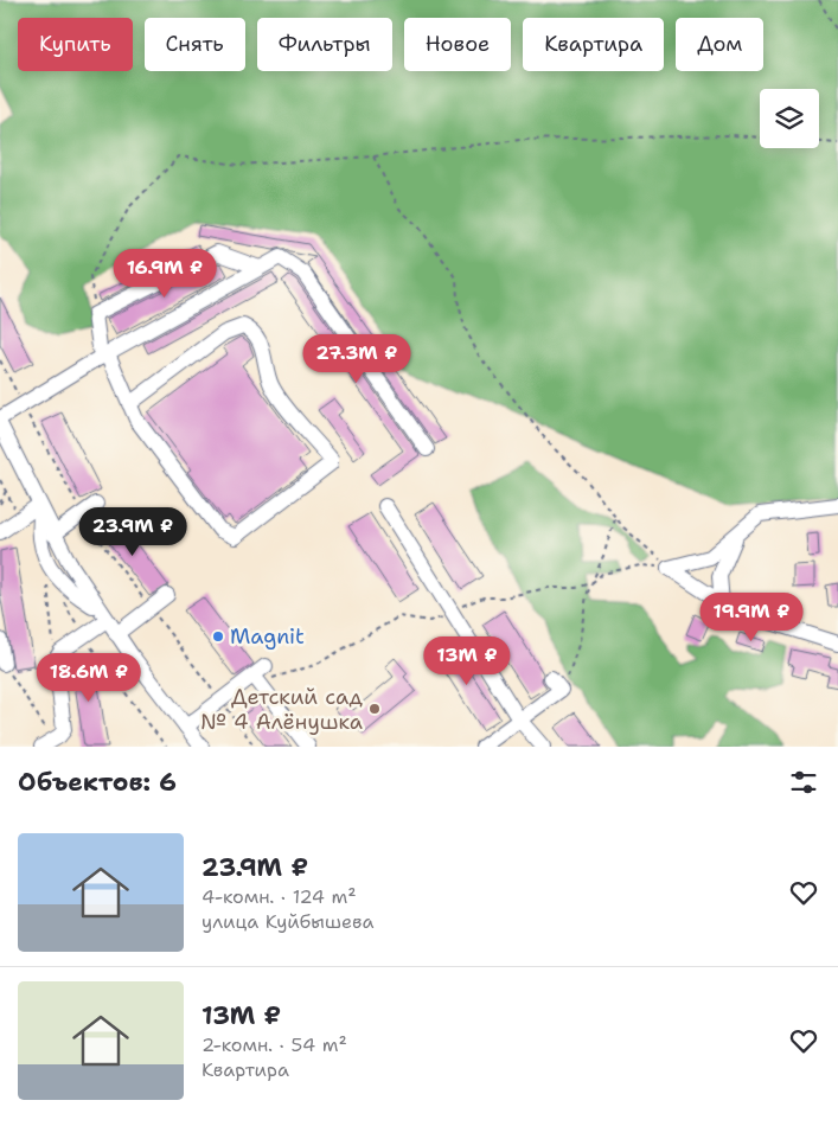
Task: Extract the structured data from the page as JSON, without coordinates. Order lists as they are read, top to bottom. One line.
{"places":["Magnit","Детский сад № 4 Алёнушка"],"page":{"chip":["Купить","Снять","Фильтры","Новое","Квартира","Дом"],"price":["16.9M ₽","27.3M ₽","23.9M ₽","19.9M ₽","13M ₽","18.6M ₽"],"heading":"Объектов: 6","list":[{"name":"23.9M ₽","note":"4-комн. · 124 m² · улица Куйбышева"},{"name":"13M ₽","note":"2-комн. · 54 m² · Квартира"}]}}
